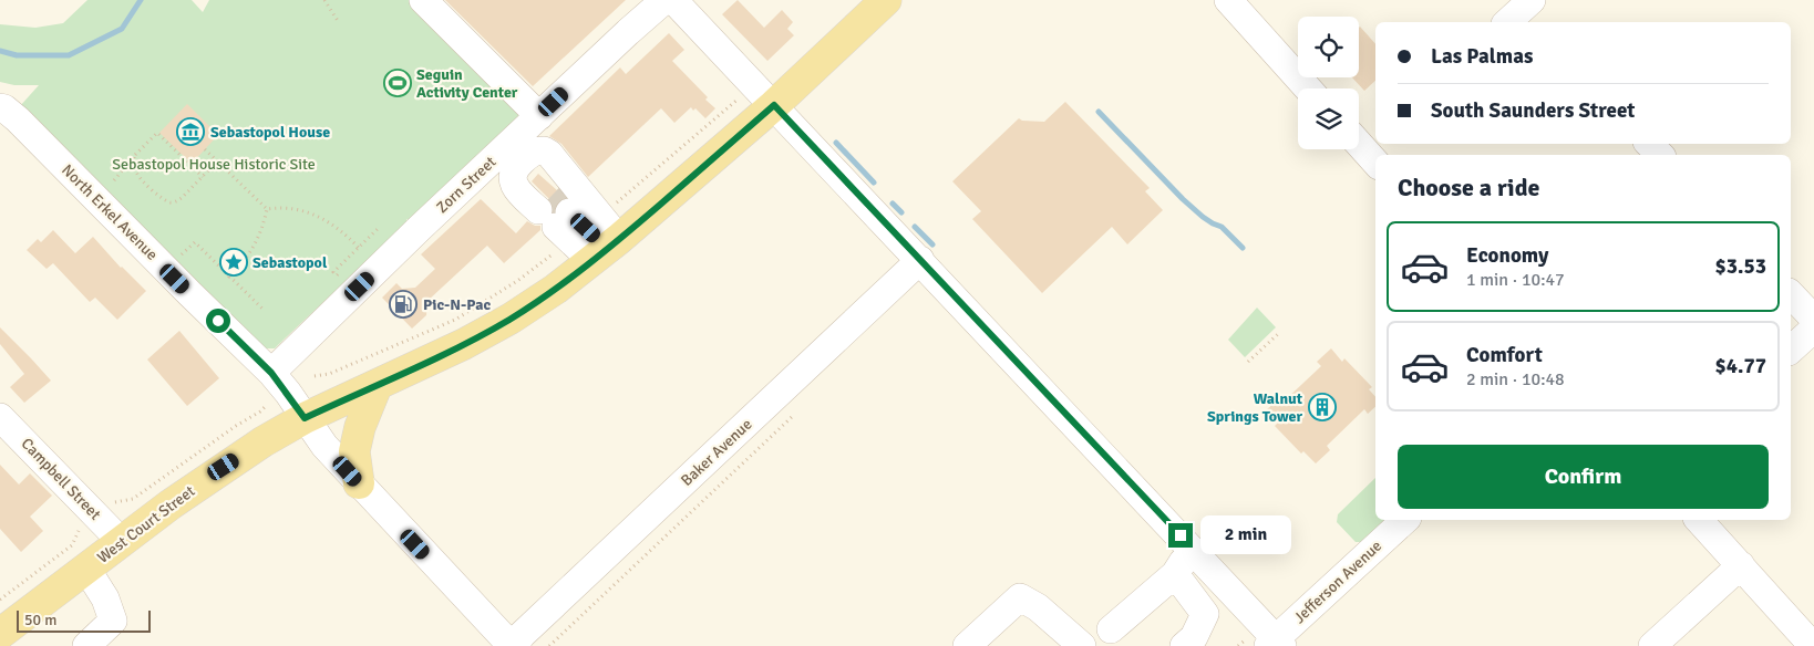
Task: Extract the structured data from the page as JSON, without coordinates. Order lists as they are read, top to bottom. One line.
{"streets":{"main road":["West Court Street"],"street":["Zorn Street","North Erkel Avenue","Baker Avenue","Campbell Street","Jefferson Avenue"]},"crossings":[["Zorn Street","North Erkel Avenue"],["North Erkel Avenue","Baker Avenue"],["North Erkel Avenue","West Court Street"],["Campbell Street","West Court Street"]],"parks":["Sebastopol House Historic Site"],"places":{"sports":["Seguin Activity Center"],"museum":["Sebastopol House"],"place":["Sebastopol"],"fuel station":["Pic-N-Pac"],"building":["Walnut Springs Tower"]},"scale_bar":"50 m","page":{"banner":["Las Palmas","South Saunders Street"],"heading":"Choose a ride","list":[{"name":"Economy","note":"1 min · 10:47","value":"$3.53"},{"name":"Comfort","note":"2 min · 10:48","value":"$4.77"}],"buttons":"Confirm","bubble":"2 min","scale":"50 m"}}
